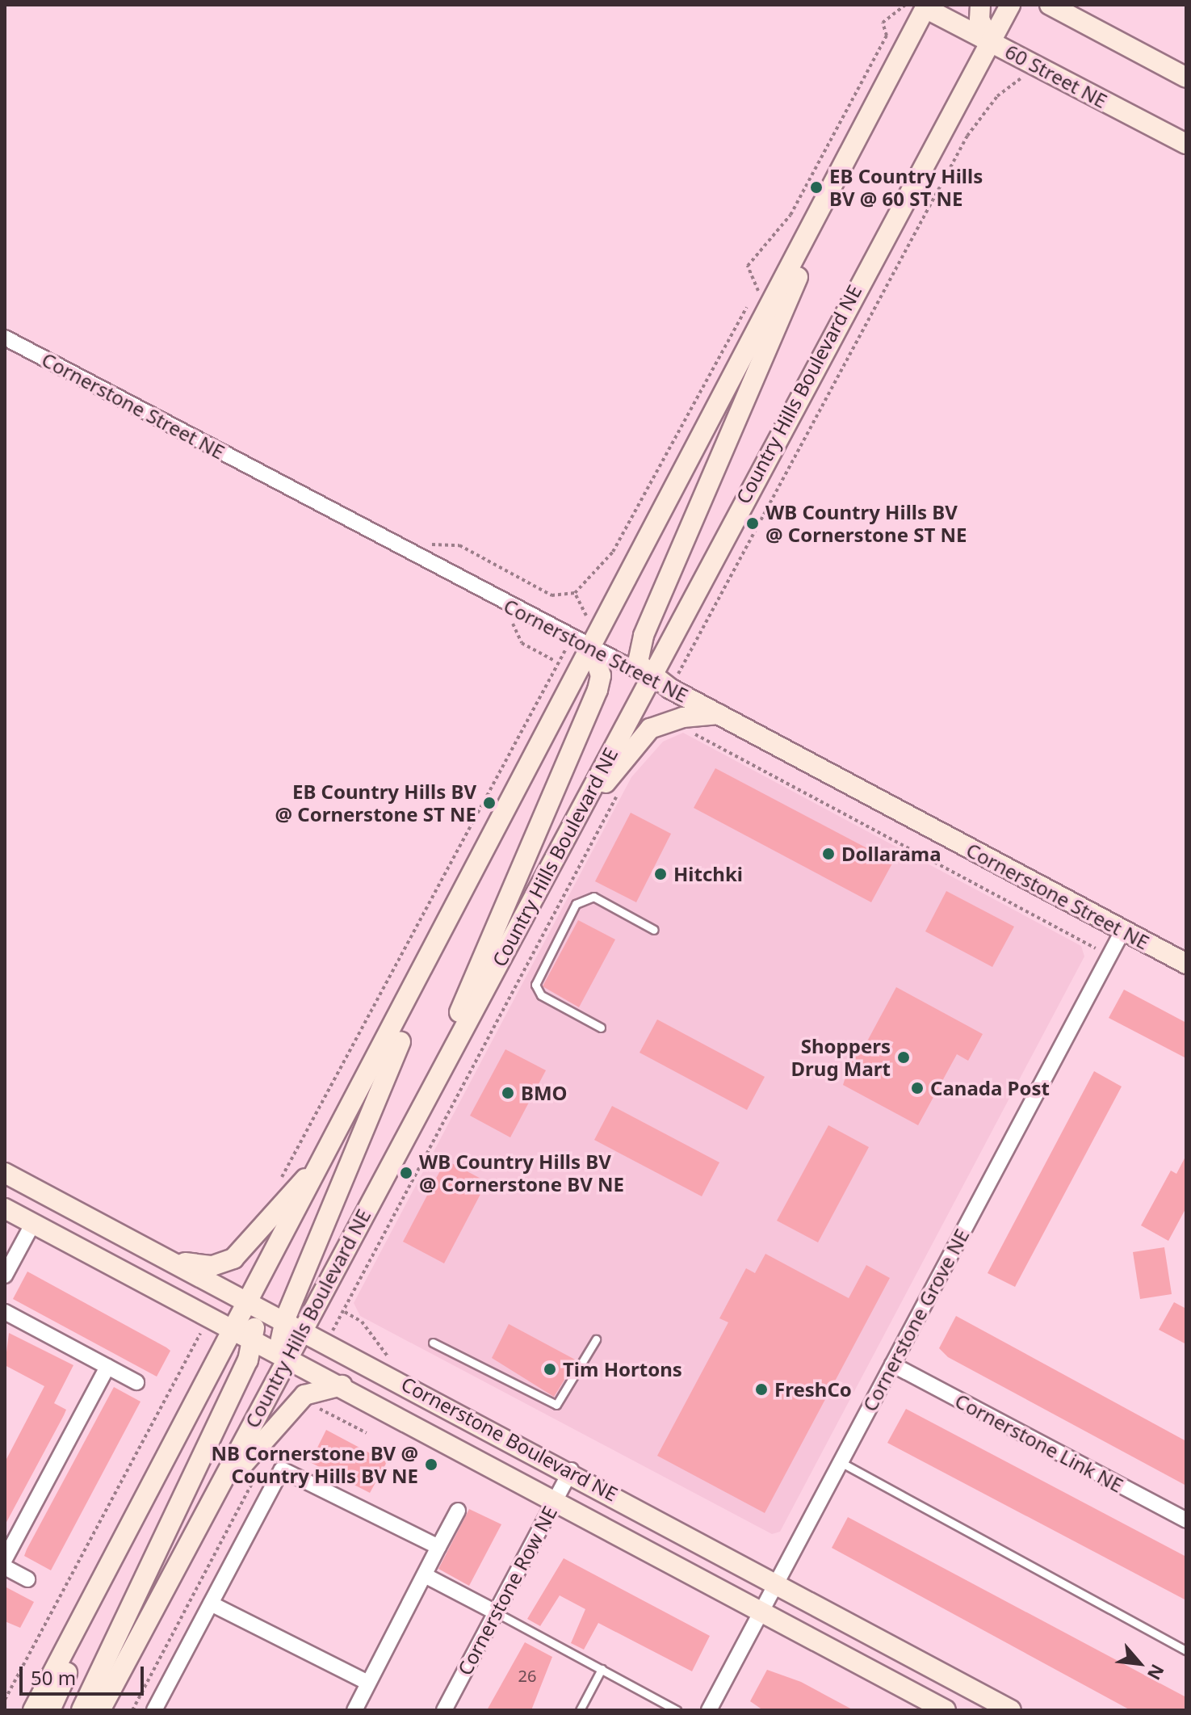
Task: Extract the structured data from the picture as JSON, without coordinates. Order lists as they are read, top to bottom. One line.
{"streets":{"main road":["60 Street NE","Country Hills Boulevard NE","Cornerstone Street NE","Cornerstone Boulevard NE"],"street":["Cornerstone Grove NE","Cornerstone Link NE","Cornerstone Row NE"]},"crossings":[["60 Street NE","Country Hills Boulevard NE"],["Country Hills Boulevard NE","Cornerstone Street NE"],["Country Hills Boulevard NE","Cornerstone Boulevard NE"],["Cornerstone Street NE","Cornerstone Grove NE"],["Cornerstone Grove NE","Cornerstone Boulevard NE"],["Cornerstone Grove NE","Cornerstone Link NE"],["Cornerstone Boulevard NE","Cornerstone Row NE"]],"places":["EB Country Hills BV @ 60 ST NE","WB Country Hills BV @ Cornerstone ST NE","EB Country Hills BV @ Cornerstone ST NE","Dollarama","Hitchki","Shoppers Drug Mart","Canada Post","BMO","WB Country Hills BV @ Cornerstone BV NE","Tim Hortons","FreshCo","NB Cornerstone BV @ Country Hills BV NE"],"house_numbers":["26"],"scale_bar":"50 m","north":"bottom right"}
